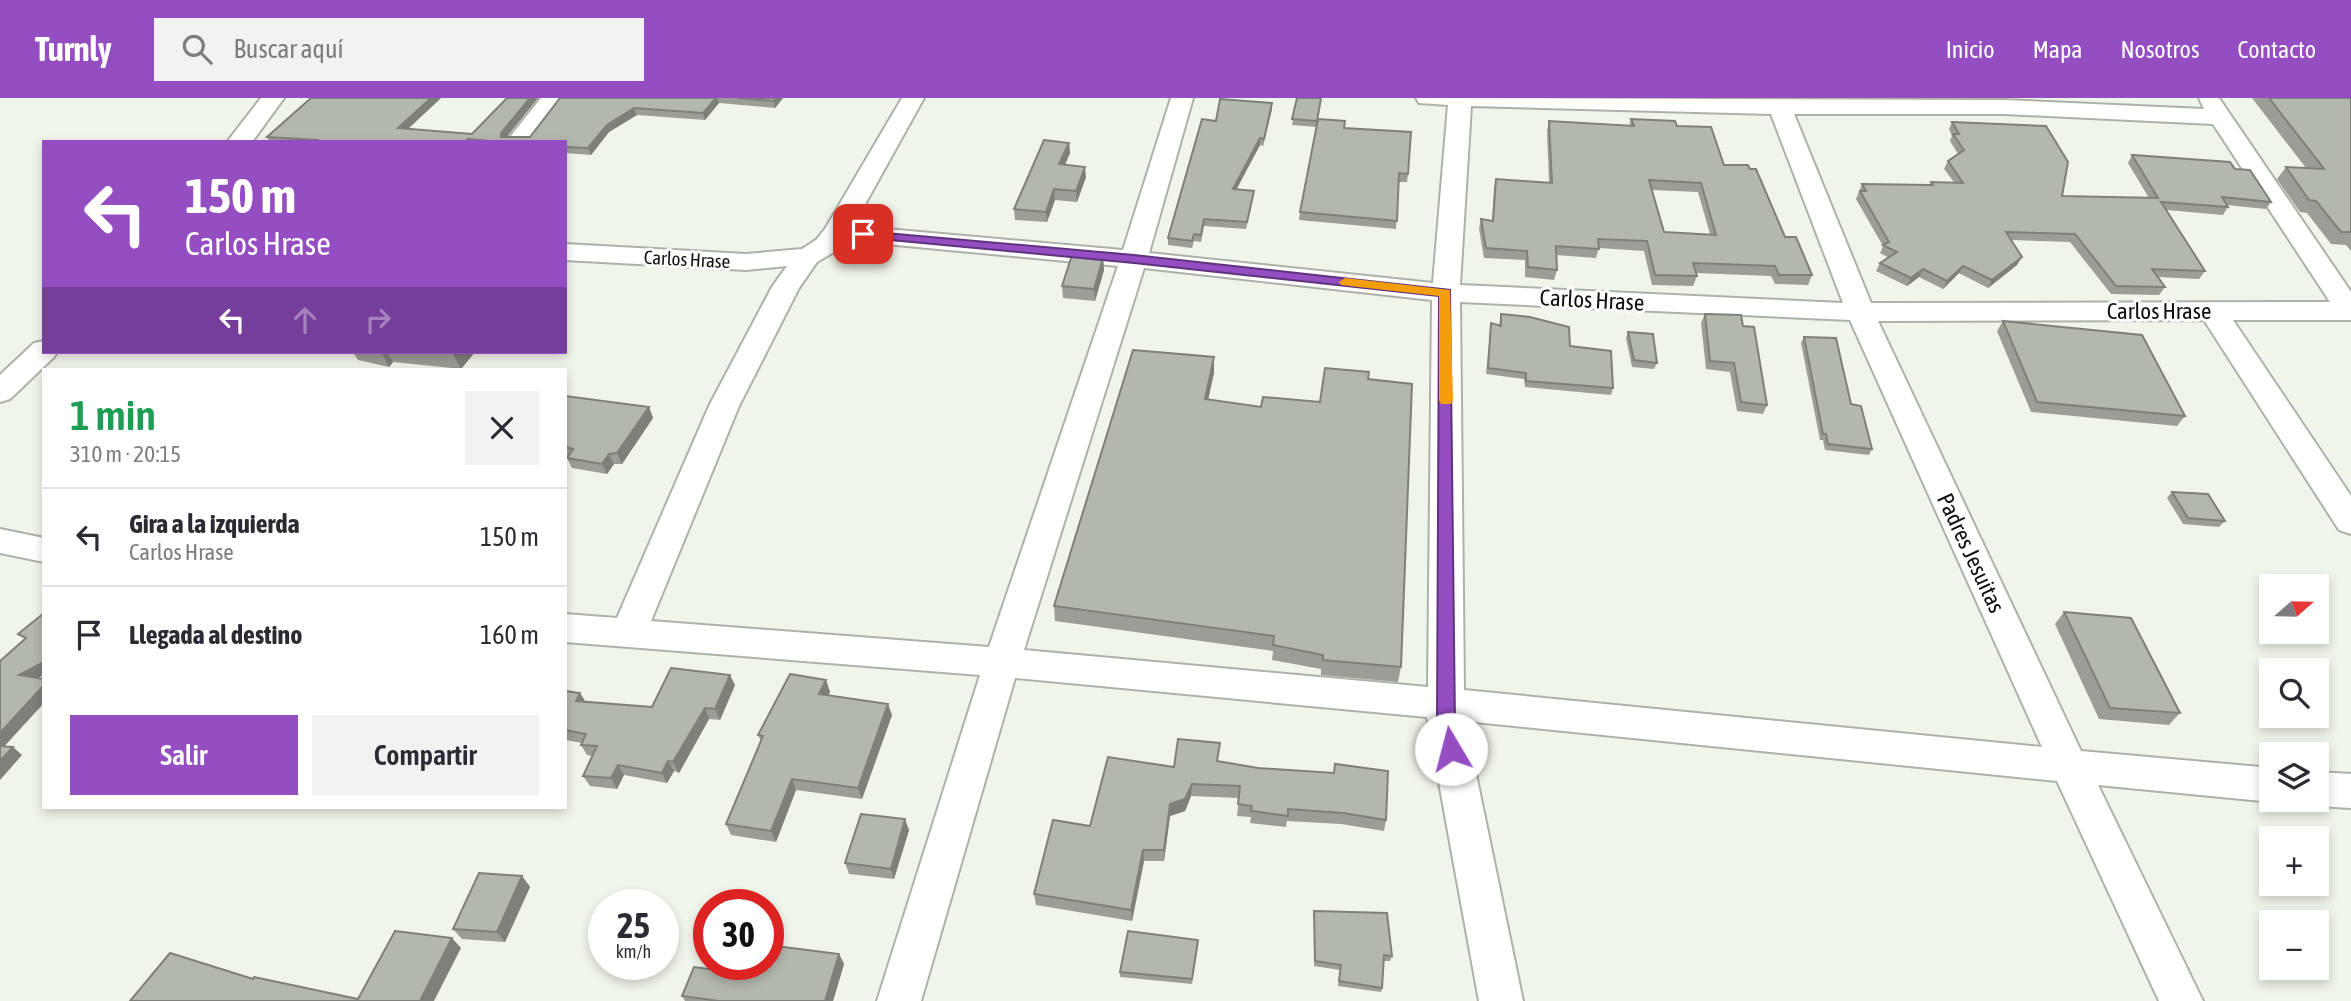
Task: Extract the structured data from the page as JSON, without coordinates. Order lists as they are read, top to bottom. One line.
{"streets":{"street":["Carlos Hrase","Padres Jesuitas"]},"crossings":[["Carlos Hrase","Padres Jesuitas"]],"north":"right","page":{"header":"Turnly","search":"Buscar aquí","nav":["Inicio","Mapa","Nosotros","Contacto"],"turn":["150 m","Carlos Hrase"],"heading":["1 min","310 m · 20:15"],"list":[{"name":"Gira a la izquierda","note":"Carlos Hrase","value":"150 m"},{"name":"Llegada al destino","value":"160 m"}],"map_buttons":["+","−"],"buttons":["Salir","Compartir"],"speed":"25 km/h","limit":"30"}}
